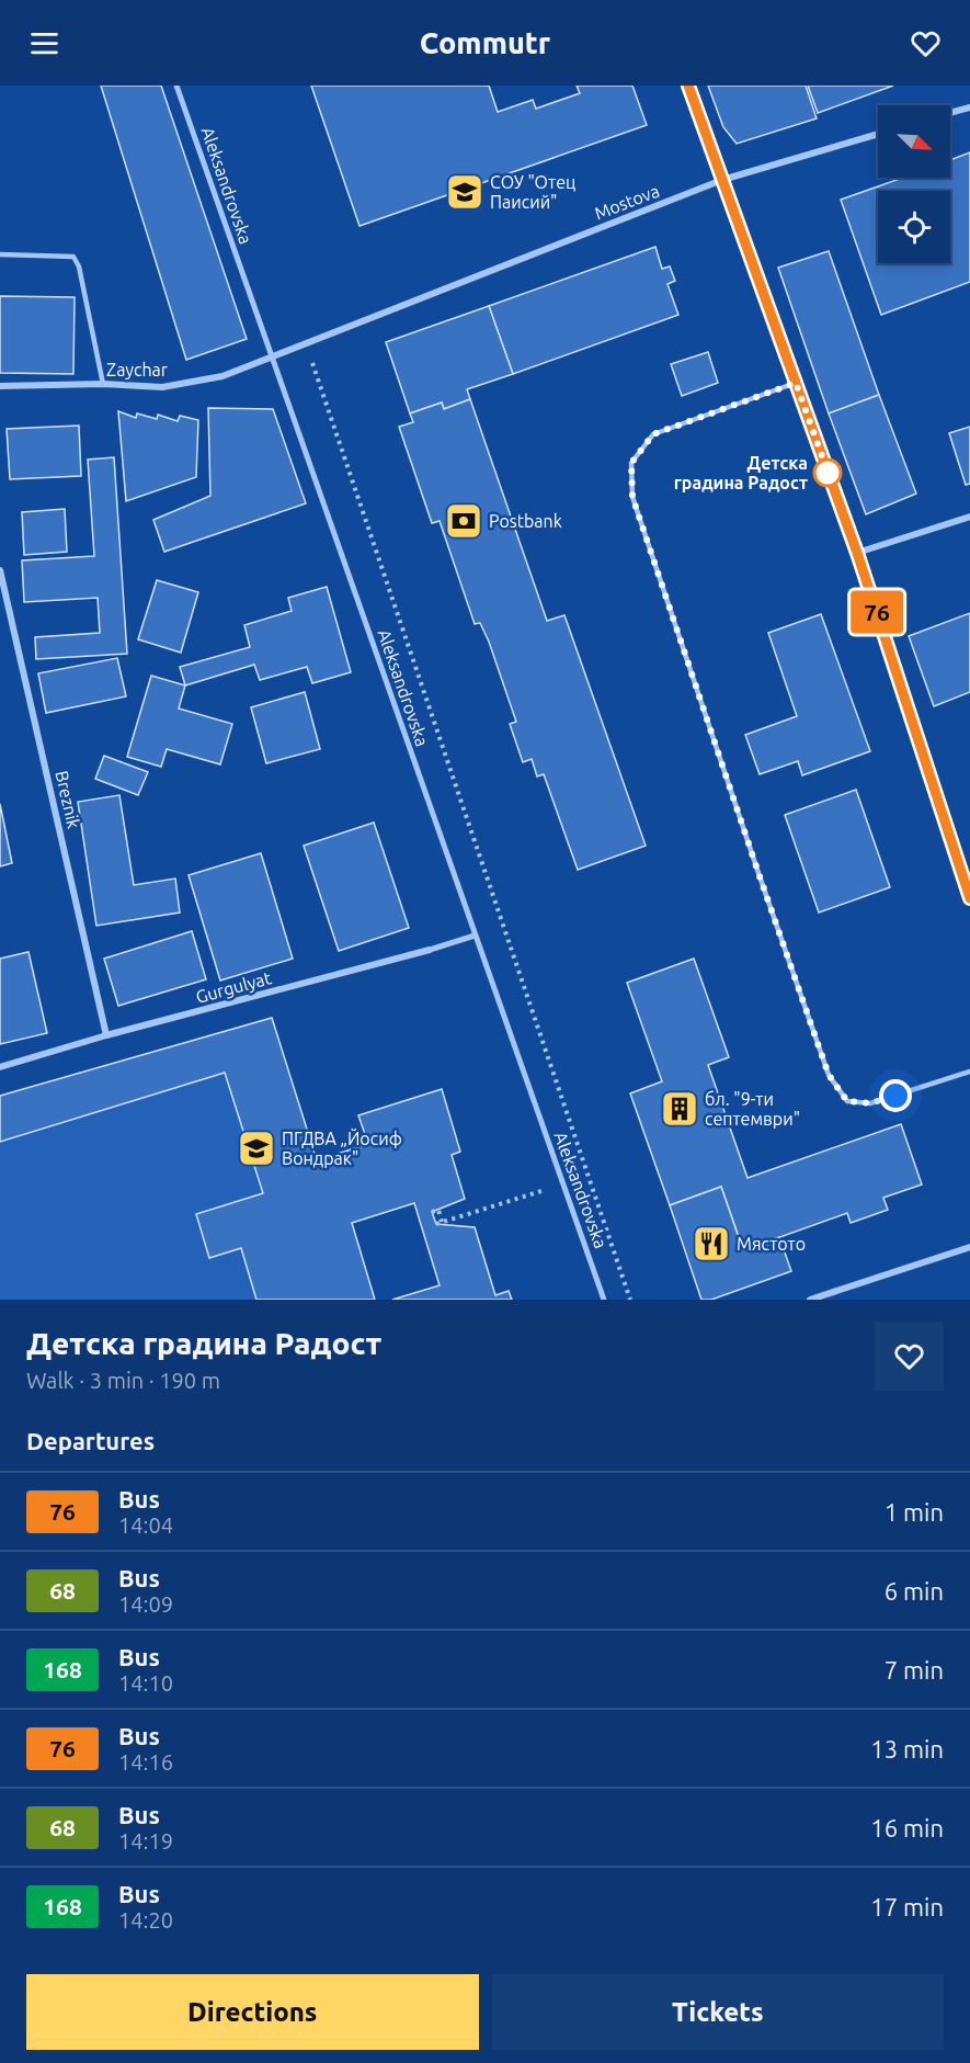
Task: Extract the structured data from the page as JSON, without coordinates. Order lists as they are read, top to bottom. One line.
{"streets":{"street":["Aleksandrovska","Mostova","Zaychar","Breznik","Gurgulyat"]},"crossings":[["Aleksandrovska","Mostova"],["Aleksandrovska","Zaychar"],["Aleksandrovska","Gurgulyat"],["Mostova","Zaychar"],["Breznik","Gurgulyat"]],"places":{"school or university":["СОУ \"Отец Паисий\"","ПГДВА „Йосиф Вондрак\""],"other":["Детска градина Радост"],"bank":["Postbank"],"building":["бл. \"9-ти септември\""],"restaurant":["Мястото"]},"lines":["bus line 76"],"north":"bottom right","page":{"header":"Commutr","on_map":"76","heading":[["Детска градина Радост","Walk · 3 min · 190 m"],"Departures"],"list":[{"mark":"76","name":"Bus","note":"14:04","value":"1 min"},{"mark":"68","name":"Bus","note":"14:09","value":"6 min"},{"mark":"168","name":"Bus","note":"14:10","value":"7 min"},{"mark":"76","name":"Bus","note":"14:16","value":"13 min"},{"mark":"68","name":"Bus","note":"14:19","value":"16 min"},{"mark":"168","name":"Bus","note":"14:20","value":"17 min"}],"buttons":["Directions","Tickets"]}}
